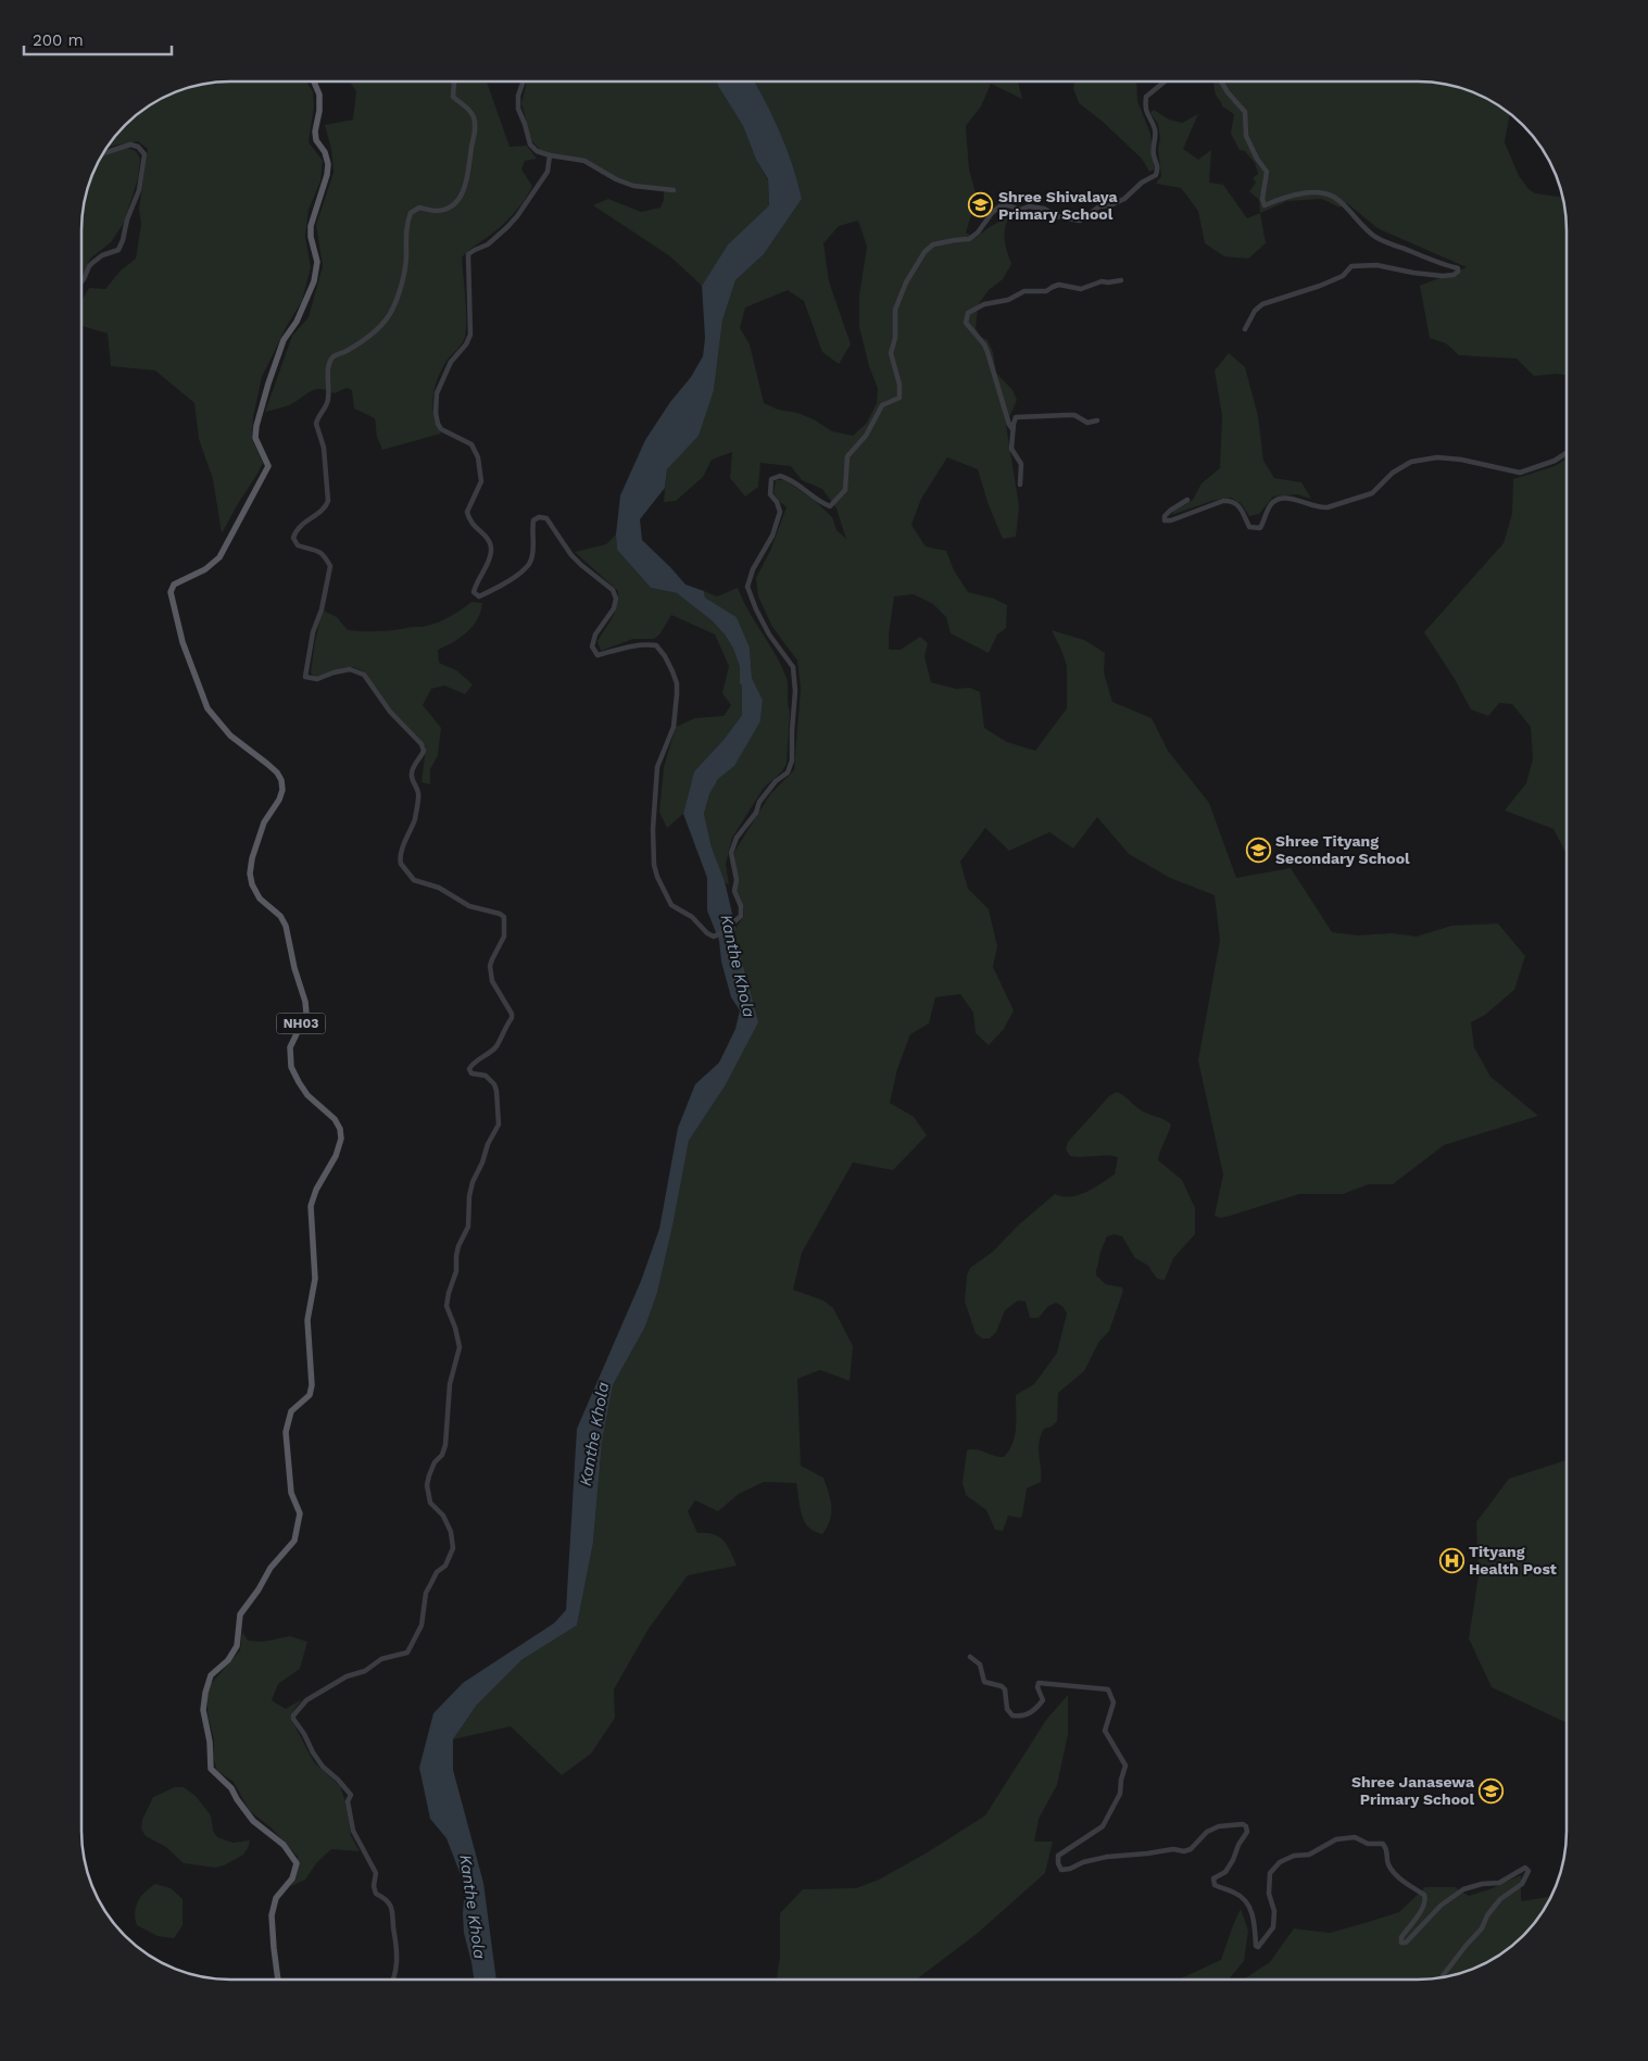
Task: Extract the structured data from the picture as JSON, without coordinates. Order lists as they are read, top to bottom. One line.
{"streets":{"main road":["NH03"]},"water":["Kanthe Khola"],"places":{"school or university":["Shree Shivalaya Primary School","Shree Tityang Secondary School","Shree Janasewa Primary School"],"hospital":["Tityang Health Post"]},"scale_bar":"200 m"}
